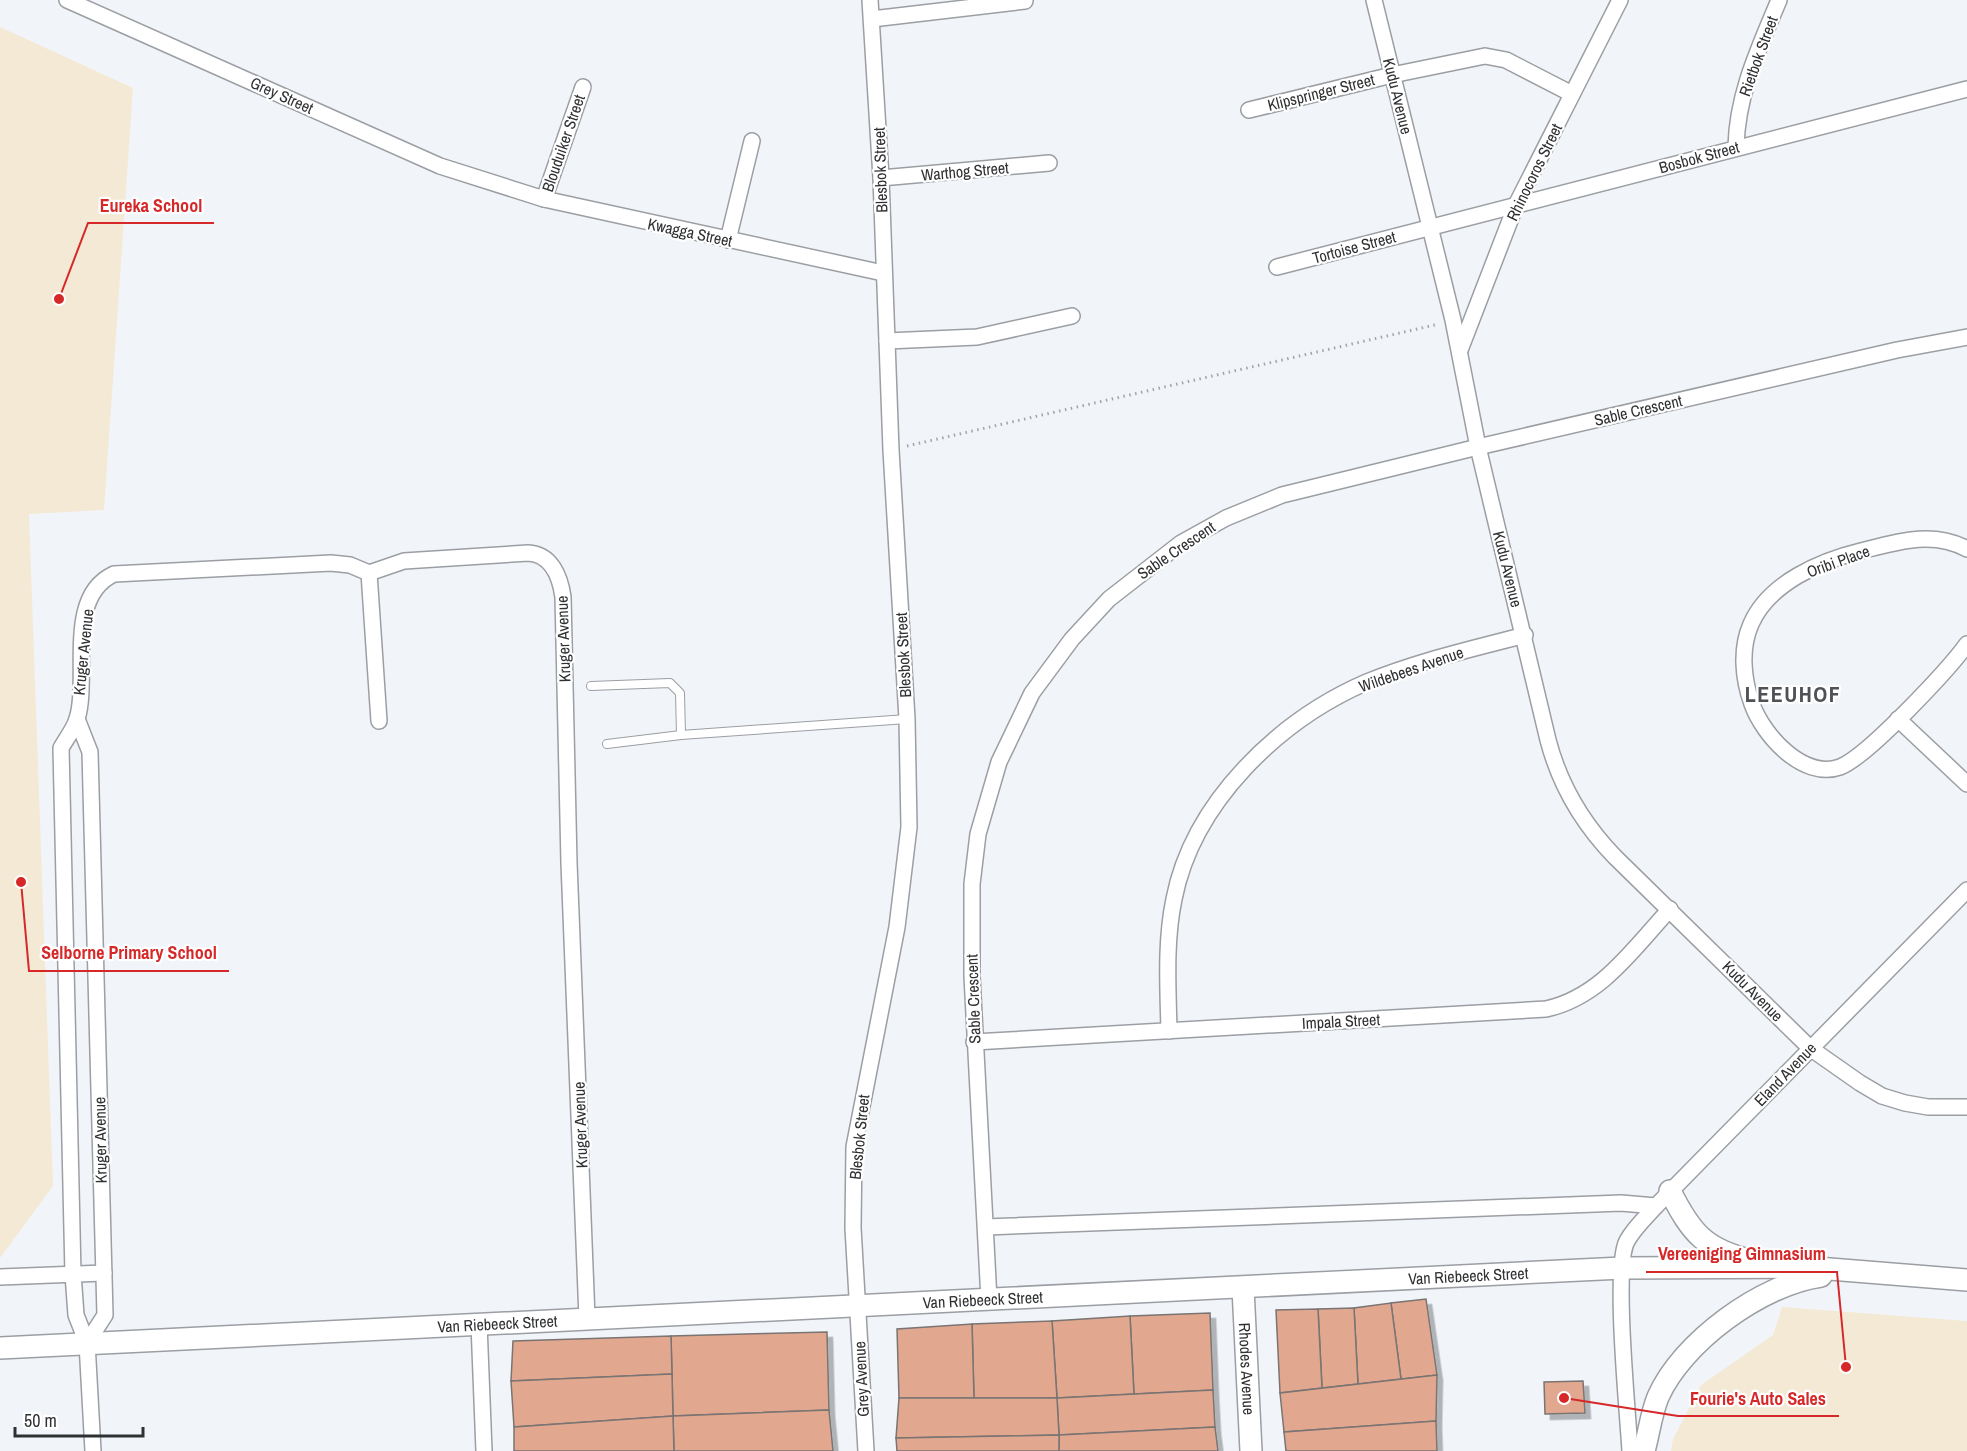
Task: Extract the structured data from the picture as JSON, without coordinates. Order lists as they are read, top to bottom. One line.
{"streets":{"street":["Rietbok Street","Klipspringer Street","Grey Street","Kudu Avenue","Blouduiker Street","Bosbok Street","Blesbok Street","Warthog Street","Rhinocoros Street","Kwagga Street","Tortoise Street","Sable Crescent","Oribi Place","Kruger Avenue","Wildebees Avenue","Impala Street","Eland Avenue","Van Riebeeck Street","Rhodes Avenue","Grey Avenue"]},"crossings":[["Rietbok Street","Bosbok Street"],["Klipspringer Street","Kudu Avenue"],["Klipspringer Street","Rhinocoros Street"],["Grey Street","Kwagga Street"],["Kudu Avenue","Bosbok Street"],["Kudu Avenue","Rhinocoros Street"],["Kudu Avenue","Tortoise Street"],["Kudu Avenue","Sable Crescent"],["Kudu Avenue","Wildebees Avenue"],["Kudu Avenue","Impala Street"],["Kudu Avenue","Eland Avenue"],["Blouduiker Street","Kwagga Street"],["Bosbok Street","Rhinocoros Street"],["Bosbok Street","Tortoise Street"],["Blesbok Street","Warthog Street"],["Blesbok Street","Kwagga Street"],["Blesbok Street","Van Riebeeck Street"],["Blesbok Street","Grey Avenue"],["Sable Crescent","Impala Street"],["Sable Crescent","Van Riebeeck Street"],["Kruger Avenue","Van Riebeeck Street"],["Wildebees Avenue","Impala Street"],["Eland Avenue","Van Riebeeck Street"],["Van Riebeeck Street","Rhodes Avenue"],["Van Riebeeck Street","Grey Avenue"]],"districts":["LEEUHOF"],"places":["Eureka School","Selborne Primary School","Vereeniging Gimnasium","Fourie's Auto Sales"],"scale_bar":"50 m"}
